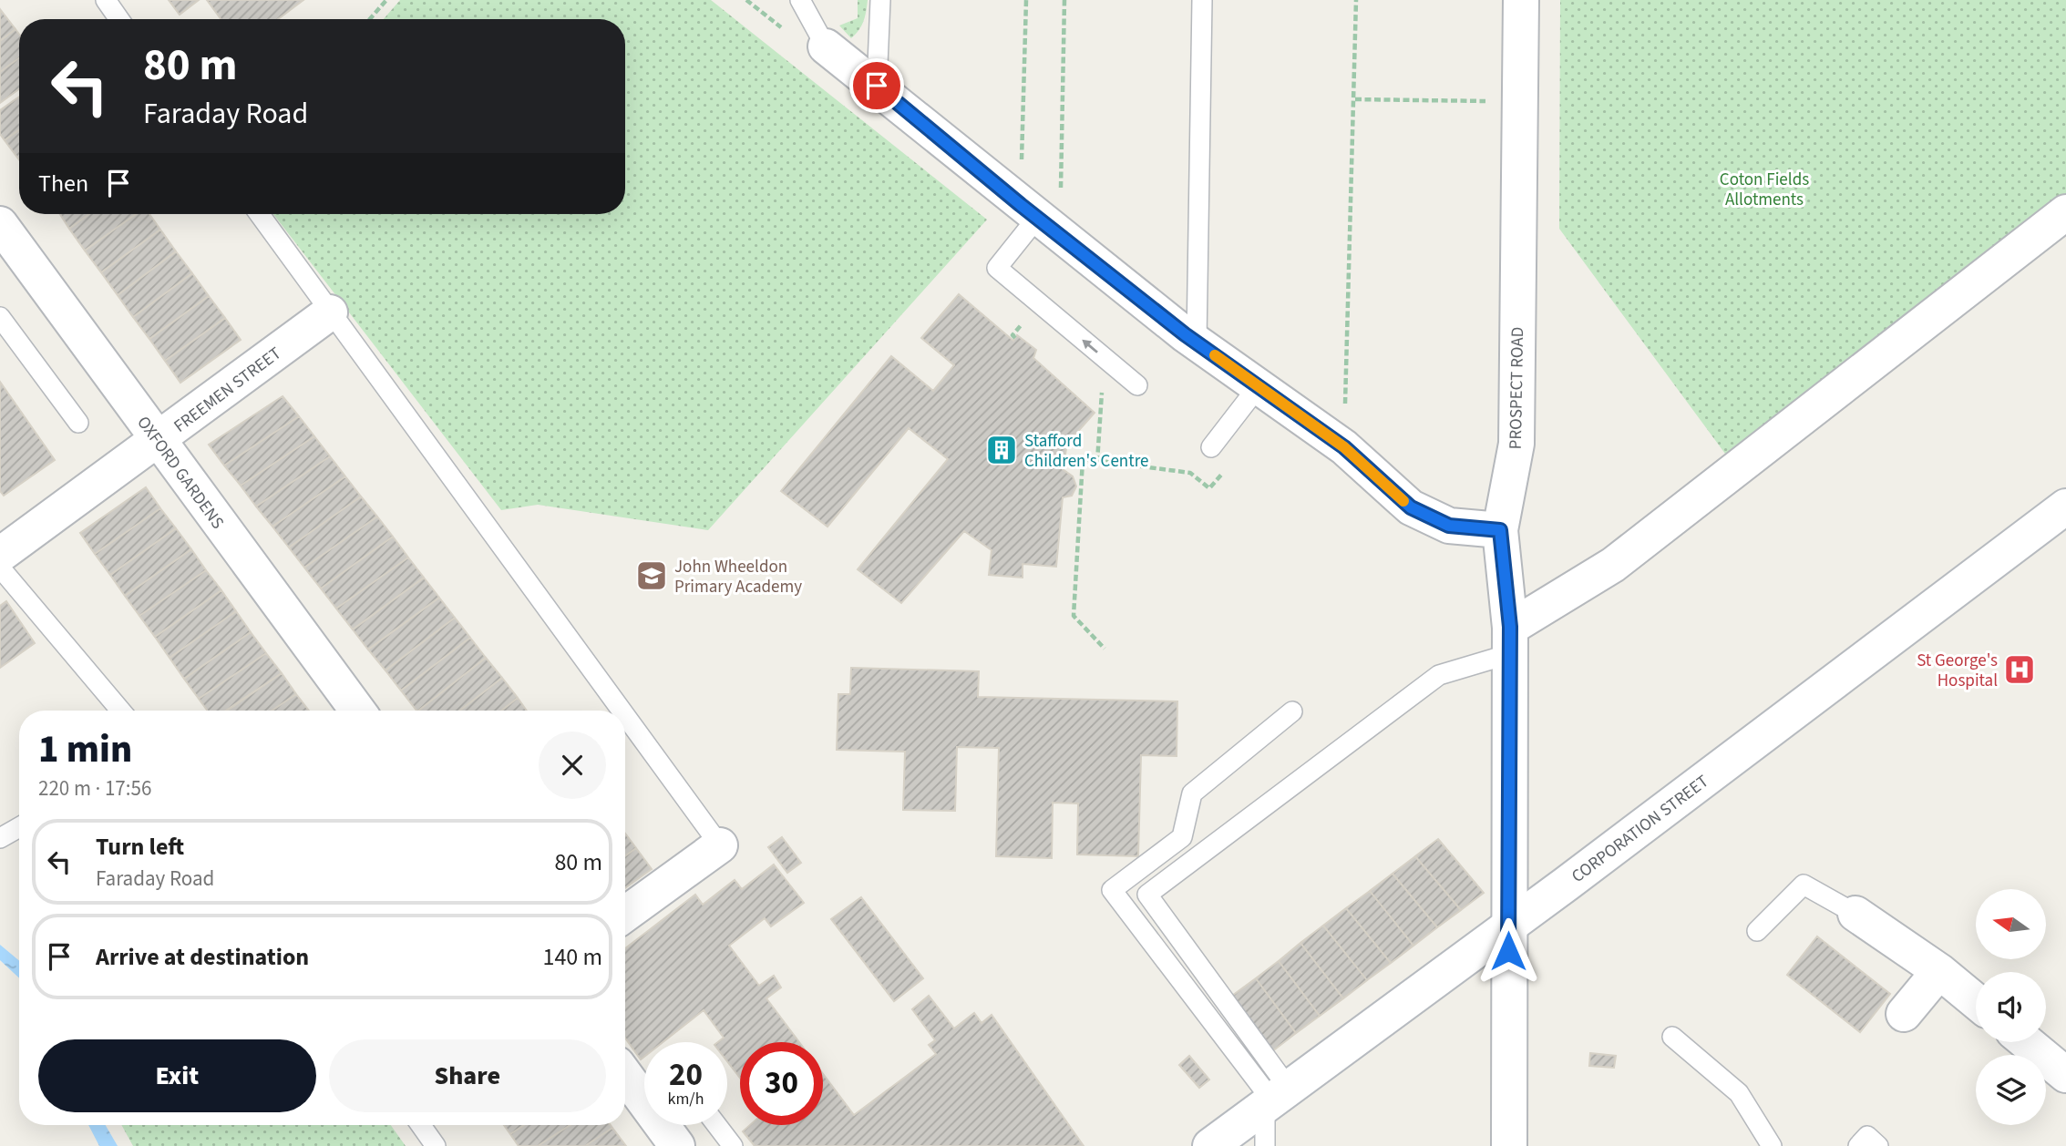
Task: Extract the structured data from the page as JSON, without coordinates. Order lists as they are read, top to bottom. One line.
{"streets":{"street":["PROSPECT ROAD","FREEMEN STREET","OXFORD GARDENS","CORPORATION STREET"]},"crossings":[["PROSPECT ROAD","CORPORATION STREET"],["FREEMEN STREET","OXFORD GARDENS"]],"parks":["Coton Fields Allotments"],"places":{"building":["Stafford Children's Centre"],"school or university":["John Wheeldon Primary Academy"],"hospital":["St George's Hospital"]},"north":"left","page":{"turn":["80 m","Faraday Road"],"then":"Then","heading":["1 min","220 m · 17:56"],"list":[{"name":"Turn left","note":"Faraday Road","value":"80 m"},{"name":"Arrive at destination","value":"140 m"}],"buttons":["Exit","Share"],"speed":"20 km/h","limit":"30"}}
